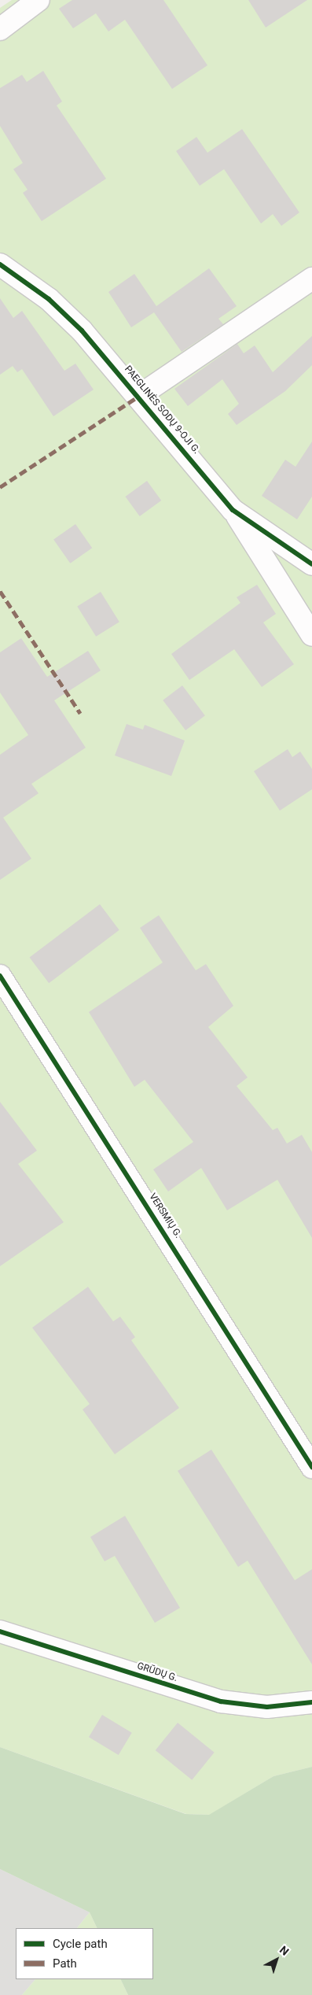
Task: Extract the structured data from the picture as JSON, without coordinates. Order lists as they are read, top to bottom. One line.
{"streets":{"street":["PAEGLINĖS SODŲ 9-OJI G.","VERSMIŲ G.","GRŪDŲ G."]},"legend":["Cycle path","Path"],"north":"top right"}
